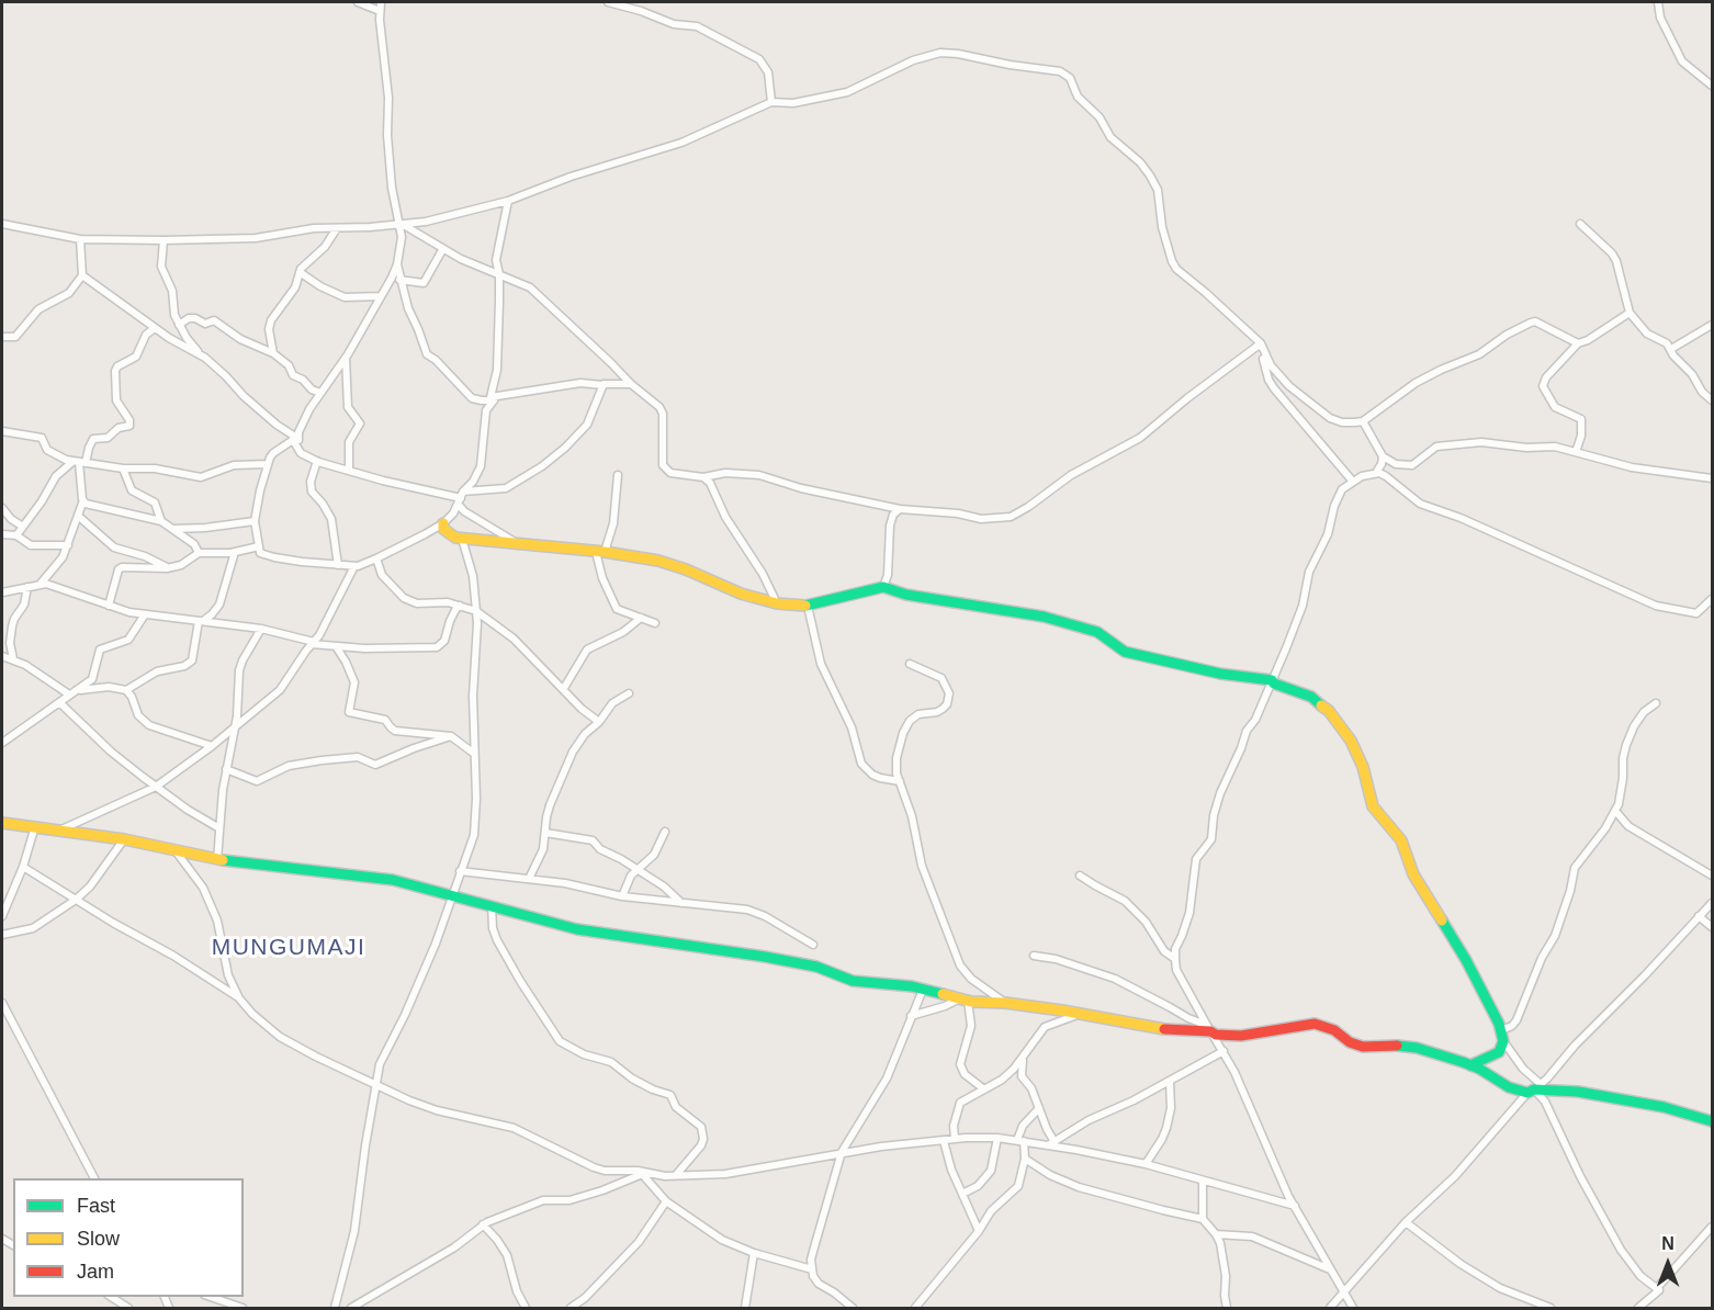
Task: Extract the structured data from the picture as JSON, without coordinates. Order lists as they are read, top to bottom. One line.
{"districts":["MUNGUMAJI"],"legend":["Fast","Slow","Jam"],"north":"top"}
